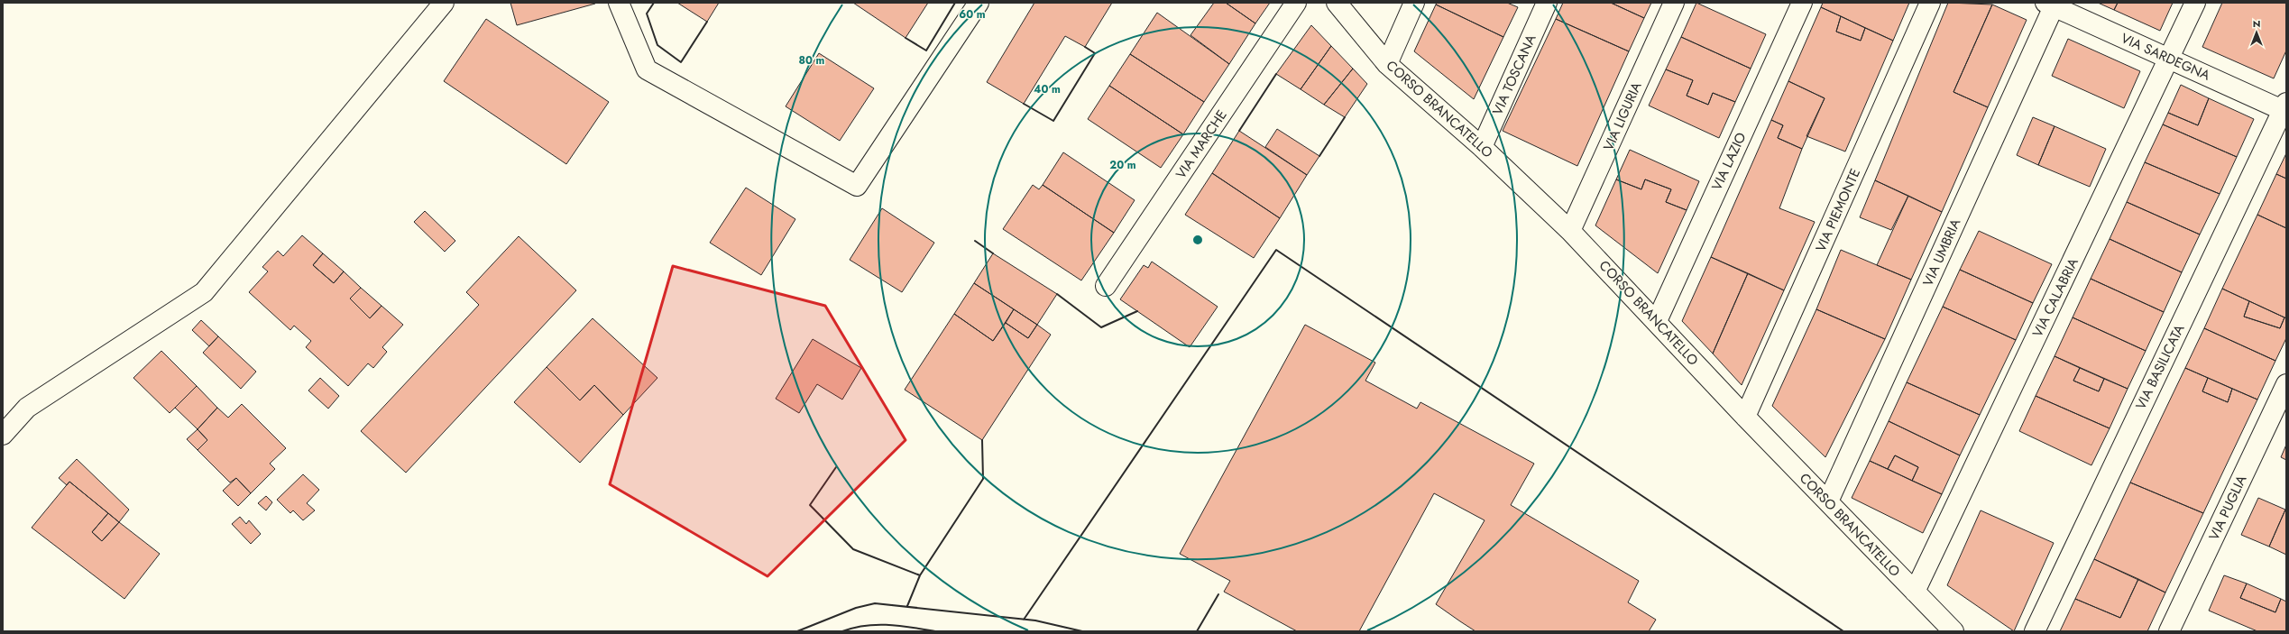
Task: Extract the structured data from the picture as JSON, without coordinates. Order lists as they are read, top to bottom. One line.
{"streets":{"street":["VIA SARDEGNA","VIA TOSCANA","CORSO BRANCATELLO","VIA LIGURIA","VIA MARCHE","VIA LAZIO","VIA PIEMONTE","VIA UMBRIA","VIA CALABRIA","VIA BASILICATA","VIA PUGLIA"]},"crossings":[["VIA SARDEGNA","VIA UMBRIA"],["VIA SARDEGNA","VIA CALABRIA"],["VIA SARDEGNA","VIA BASILICATA"],["VIA TOSCANA","CORSO BRANCATELLO"],["CORSO BRANCATELLO","VIA LIGURIA"],["CORSO BRANCATELLO","VIA LAZIO"],["CORSO BRANCATELLO","VIA PIEMONTE"],["CORSO BRANCATELLO","VIA UMBRIA"],["CORSO BRANCATELLO","VIA CALABRIA"]],"north":"top","rings":["60 m","80 m","40 m","20 m"]}
